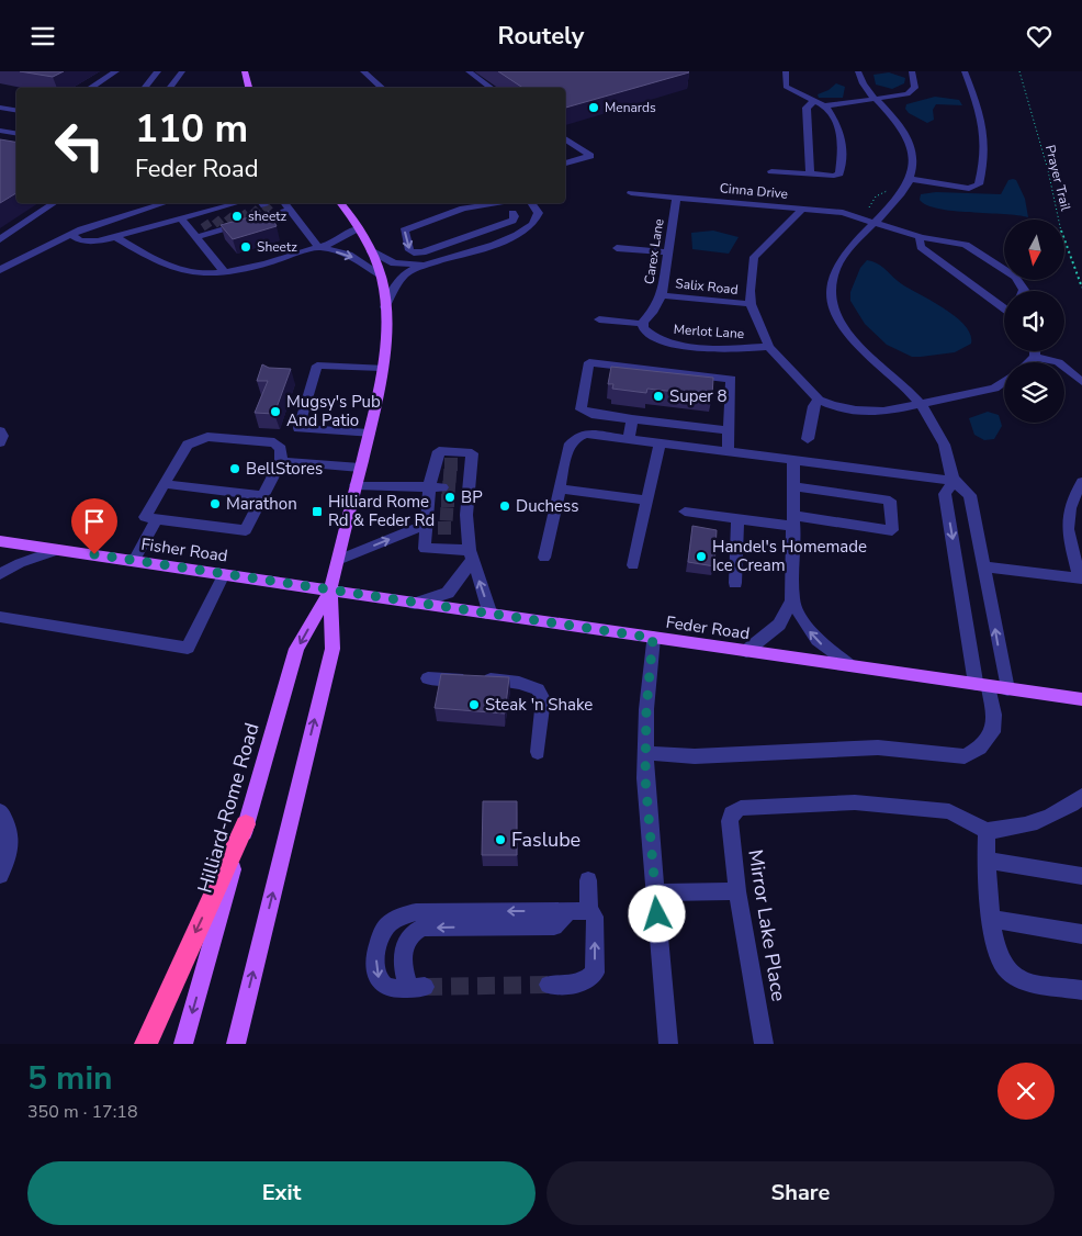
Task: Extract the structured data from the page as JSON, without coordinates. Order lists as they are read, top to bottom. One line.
{"streets":{"main road":["Fisher Road","Feder Road","Hilliard-Rome Road"],"street":["Cinna Drive","Carex Lane","Salix Road","Merlot Lane","Mirror Lake Place"],"path":["Prayer Trail"]},"crossings":[["Cinna Drive","Carex Lane"],["Carex Lane","Salix Road"],["Carex Lane","Merlot Lane"],["Fisher Road","Feder Road"],["Fisher Road","Hilliard-Rome Road"],["Feder Road","Hilliard-Rome Road"]],"places":{"other":["Menards","sheetz","Sheetz","Super 8","Mugsy's Pub And Patio","BellStores","BP","Marathon","Duchess","Handel's Homemade Ice Cream","Steak 'n Shake","Faslube"],"transit":["Hilliard Rome Rd & Feder Rd"]},"north":"bottom","page":{"header":"Routely","turn":["110 m","Feder Road"],"heading":["5 min","350 m · 17:18"],"buttons":["Exit","Share"]}}
